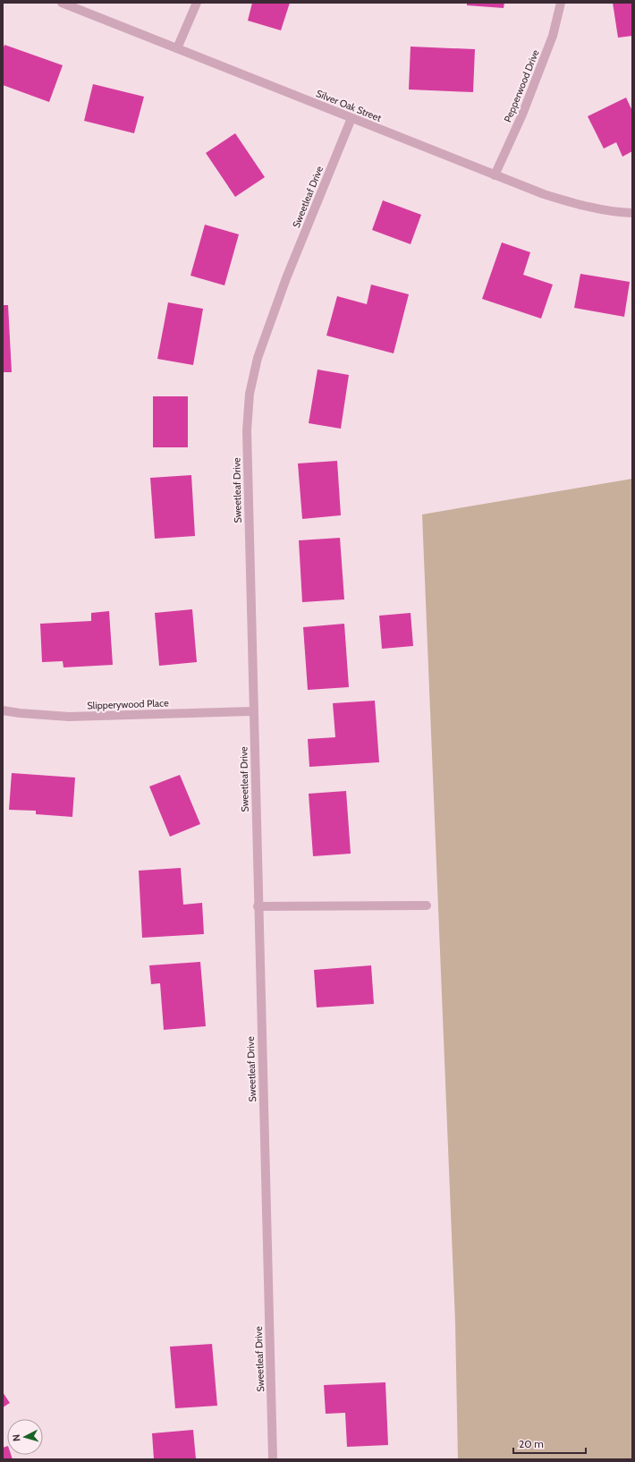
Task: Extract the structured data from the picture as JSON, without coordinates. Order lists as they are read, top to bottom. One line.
{"streets":{"street":["Pepperwood Drive","Silver Oak Street","Sweetleaf Drive","Slipperywood Place"]},"crossings":[["Pepperwood Drive","Silver Oak Street"],["Silver Oak Street","Sweetleaf Drive"],["Sweetleaf Drive","Slipperywood Place"]],"scale_bar":"20 m","north":"left"}
